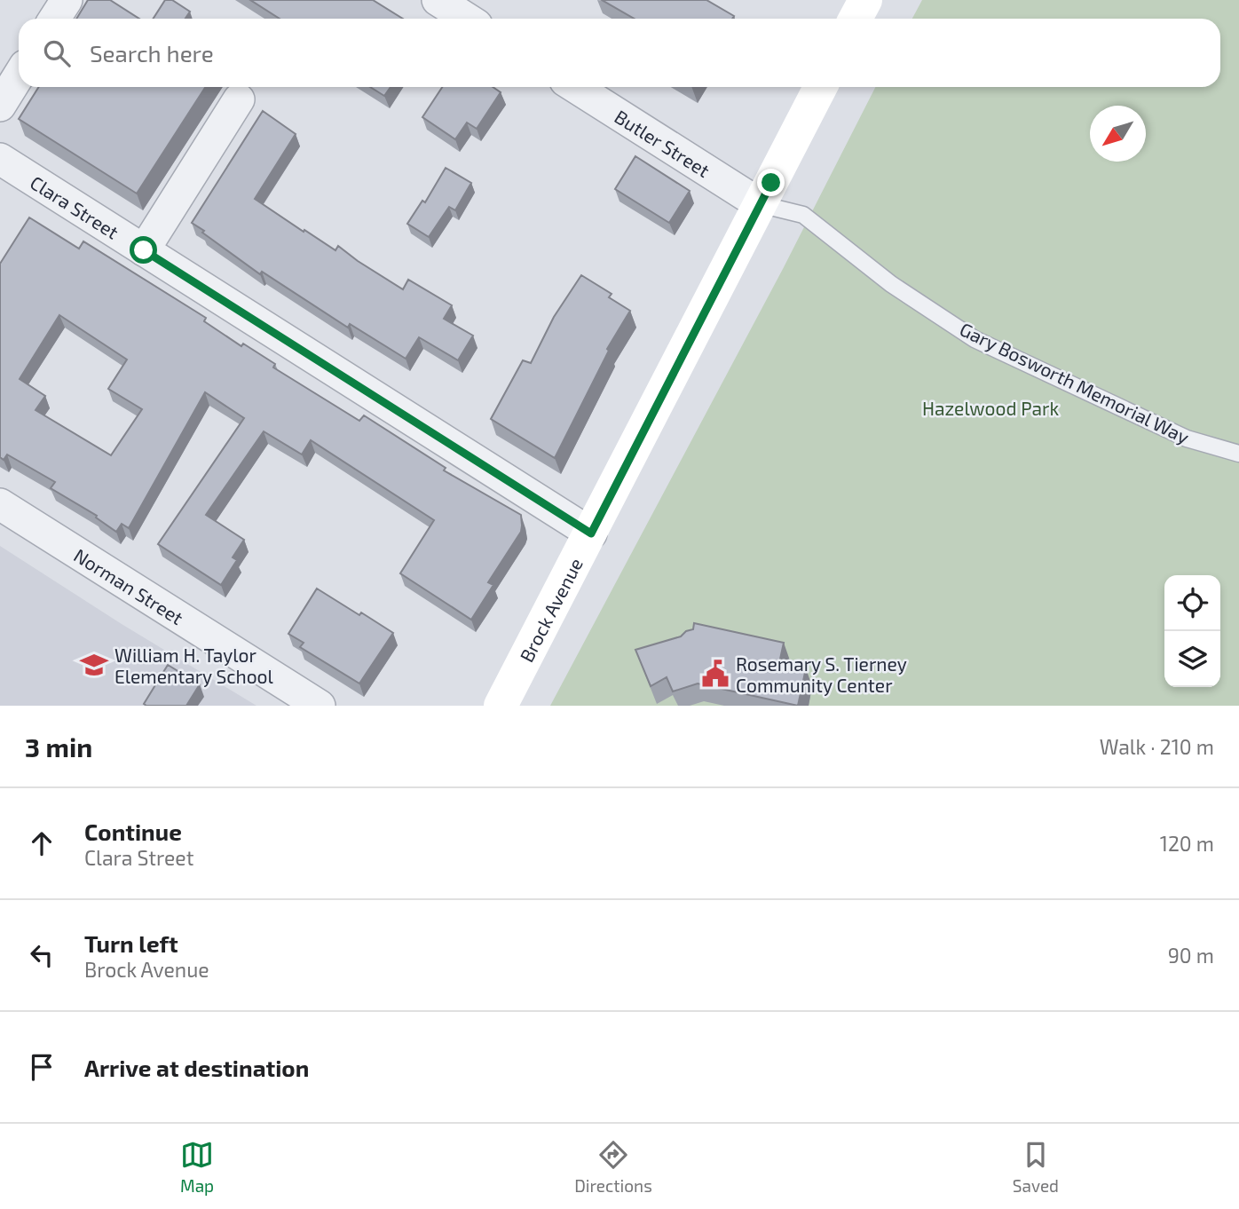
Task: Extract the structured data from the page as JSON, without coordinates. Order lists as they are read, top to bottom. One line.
{"streets":{"main road":["Brock Avenue"],"street":["Butler Street","Clara Street","Norman Street"],"lane":["Gary Bosworth Memorial Way"]},"crossings":[["Butler Street","Gary Bosworth Memorial Way"],["Butler Street","Brock Avenue"],["Clara Street","Brock Avenue"],["Gary Bosworth Memorial Way","Brock Avenue"]],"parks":["Hazelwood Park"],"places":{"school or university":["William H. Taylor Elementary School"],"public building":["Rosemary S. Tierney Community Center"]},"north":"bottom left","page":{"search":"Search here","heading":["3 min","Walk · 210 m"],"list":[["Continue","Clara Street","120 m"],["Turn left","Brock Avenue","90 m"],"Arrive at destination"],"nav":["Map","Directions","Saved"]}}
